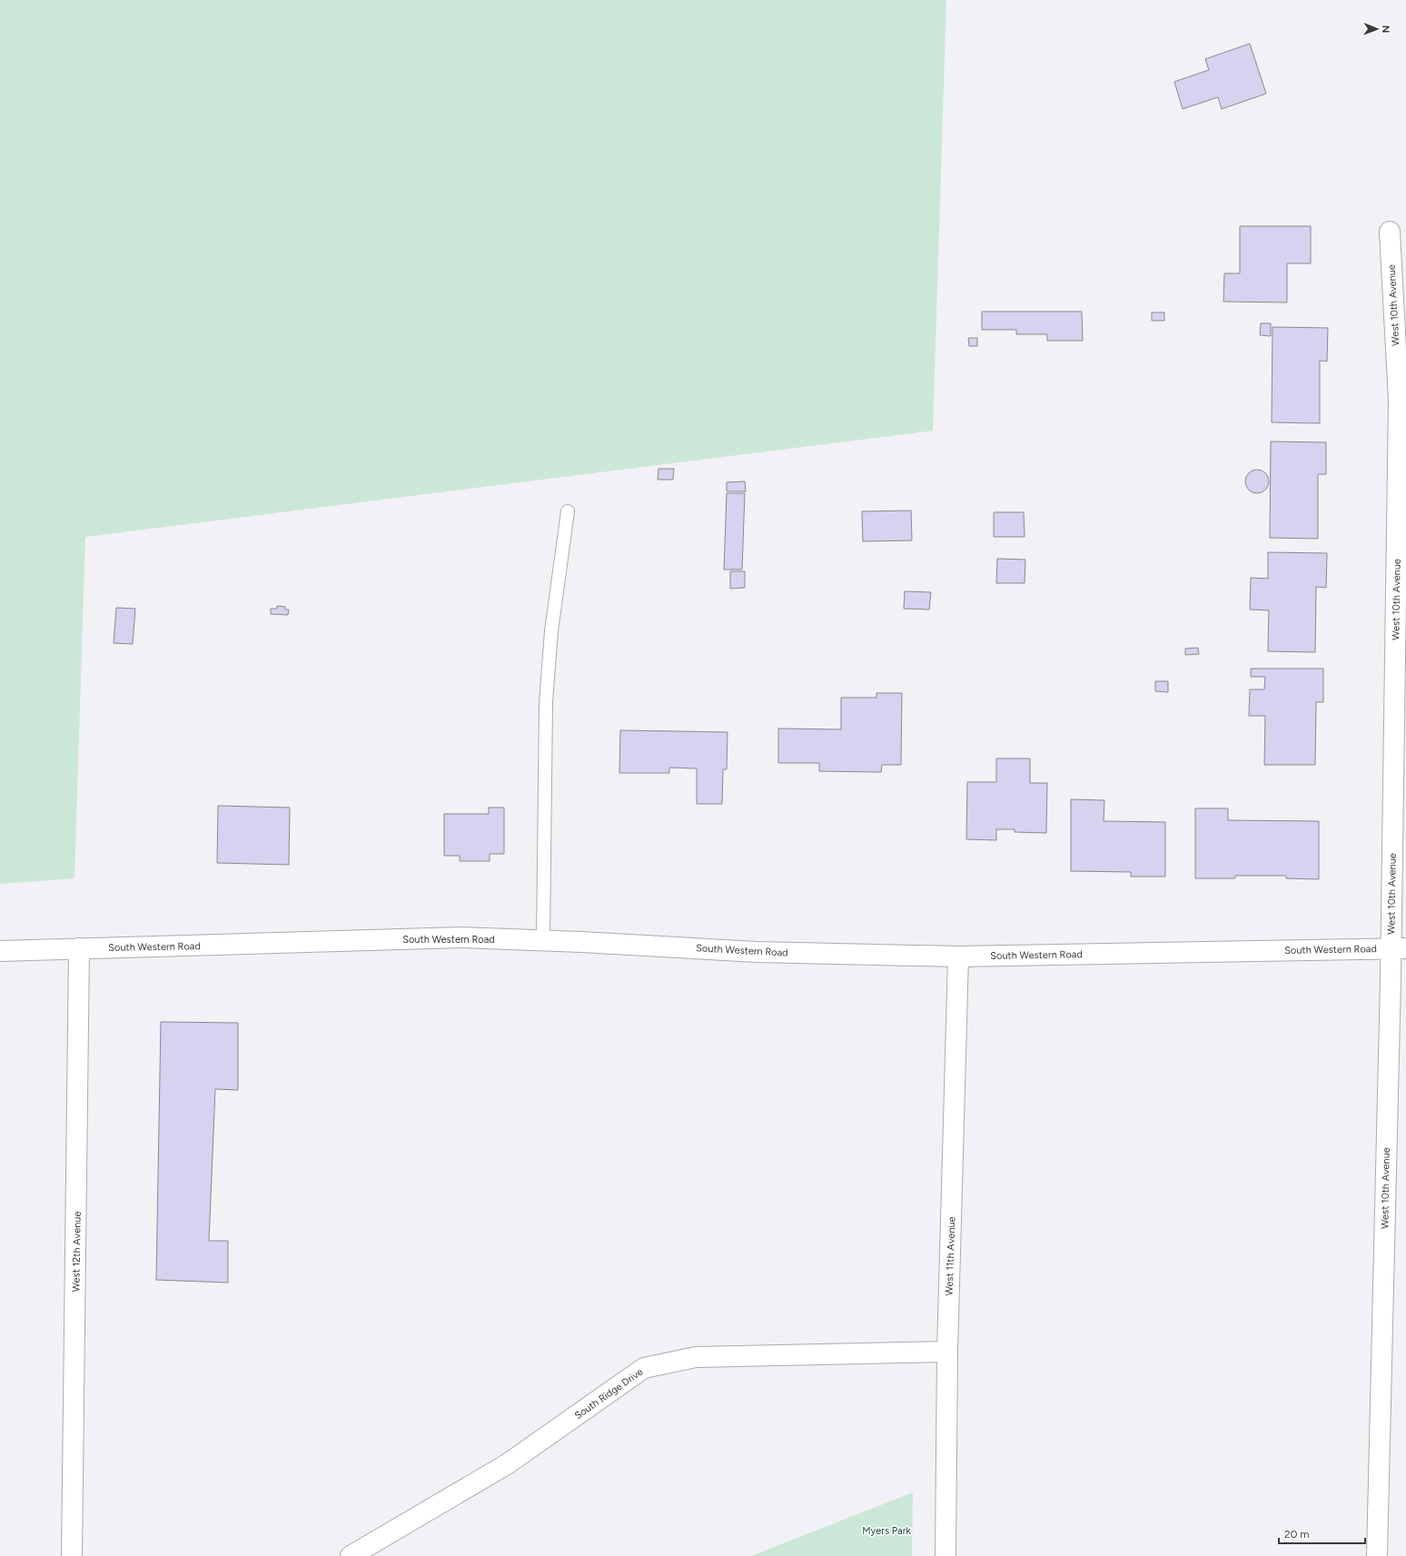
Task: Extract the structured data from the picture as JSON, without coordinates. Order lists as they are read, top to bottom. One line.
{"streets":{"street":["West 10th Avenue","South Western Road","West 12th Avenue","West 11th Avenue","South Ridge Drive"]},"crossings":[["West 10th Avenue","South Western Road"],["South Western Road","West 12th Avenue"],["South Western Road","West 11th Avenue"],["West 11th Avenue","South Ridge Drive"]],"parks":["Myers Park"],"scale_bar":"20 m","north":"right"}
